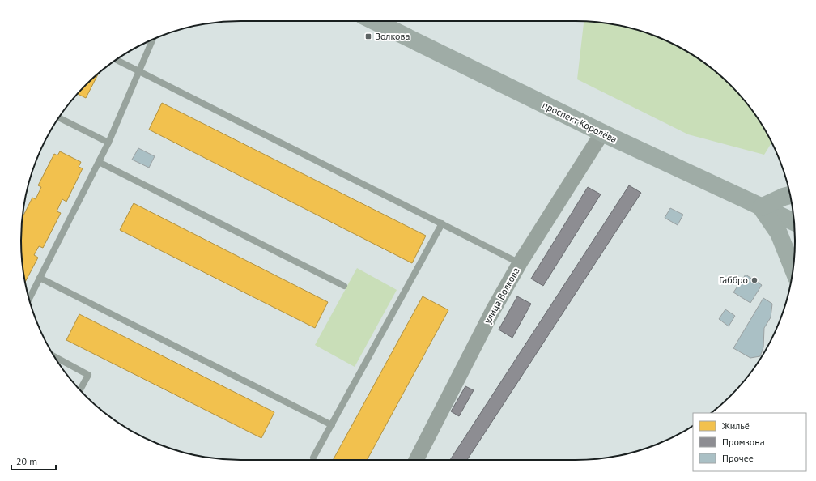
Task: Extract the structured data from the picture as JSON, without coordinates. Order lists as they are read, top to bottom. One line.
{"streets":{"main road":["проспект Королёва"],"street":["улица Волкова"]},"crossings":[["проспект Королёва","улица Волкова"]],"places":{"transit":["Волкова"],"other":["Габбро"]},"legend":["Жильё","Промзона","Прочее"],"scale_bar":"20 m"}
